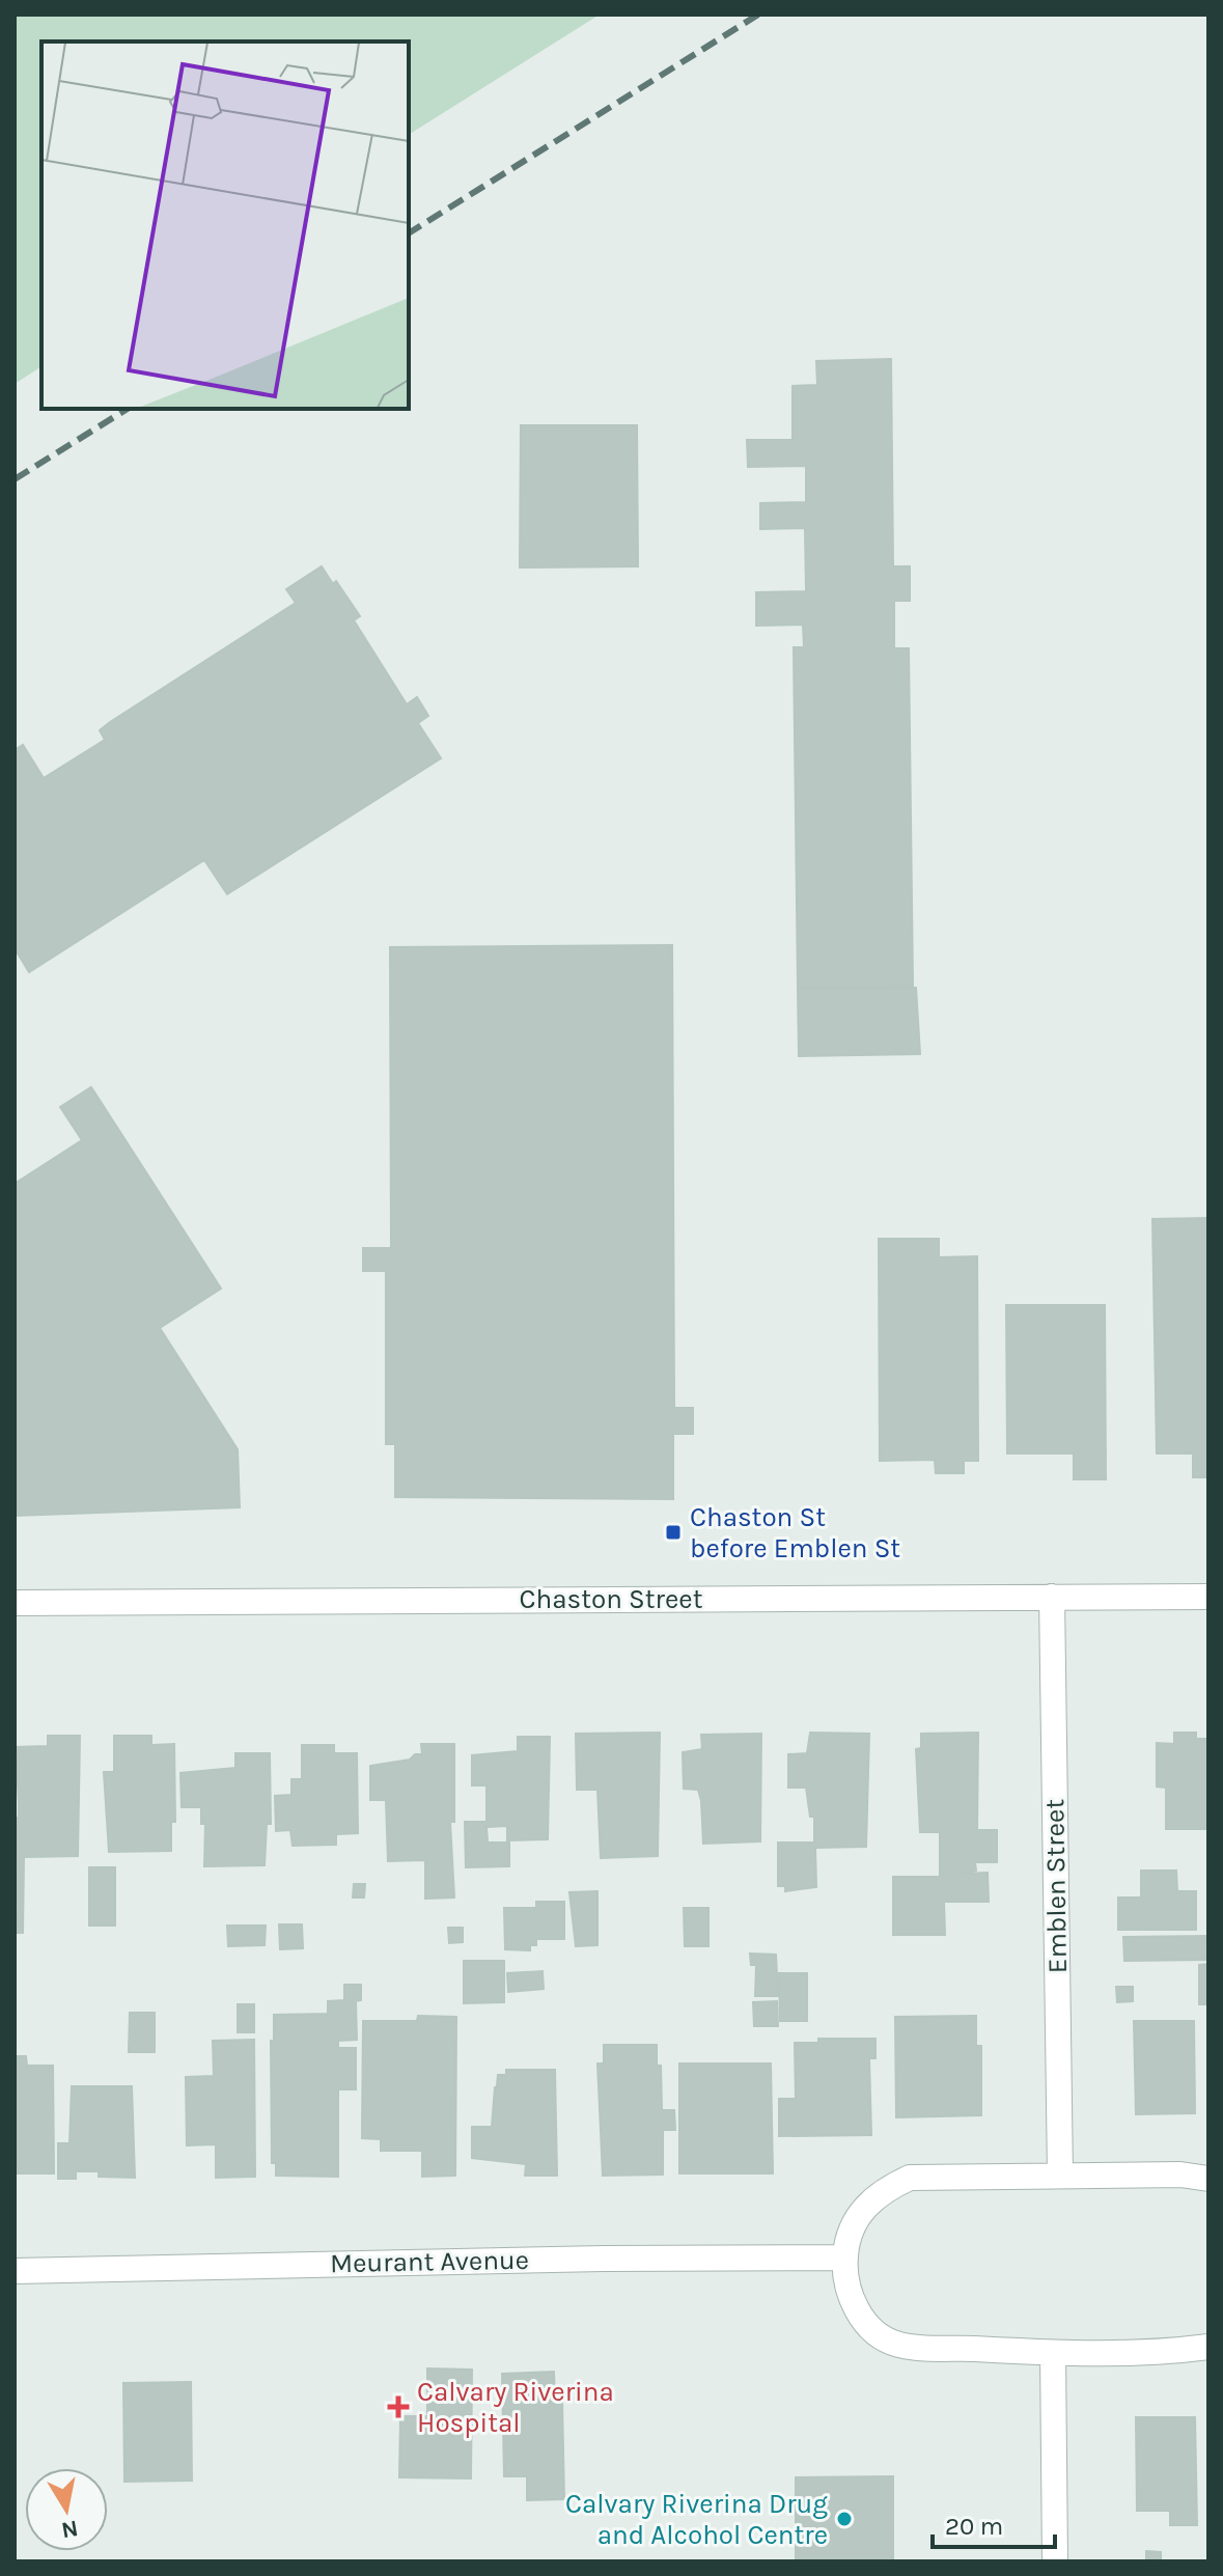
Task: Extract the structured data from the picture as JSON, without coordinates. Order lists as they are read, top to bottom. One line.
{"streets":{"street":["Chaston Street","Emblen Street","Meurant Avenue"]},"crossings":[["Chaston Street","Emblen Street"]],"places":{"transit":["Chaston St before Emblen St"],"health":["Calvary Riverina Hospital"],"other":["Calvary Riverina Drug and Alcohol Centre"]},"scale_bar":"20 m","north":"bottom"}
